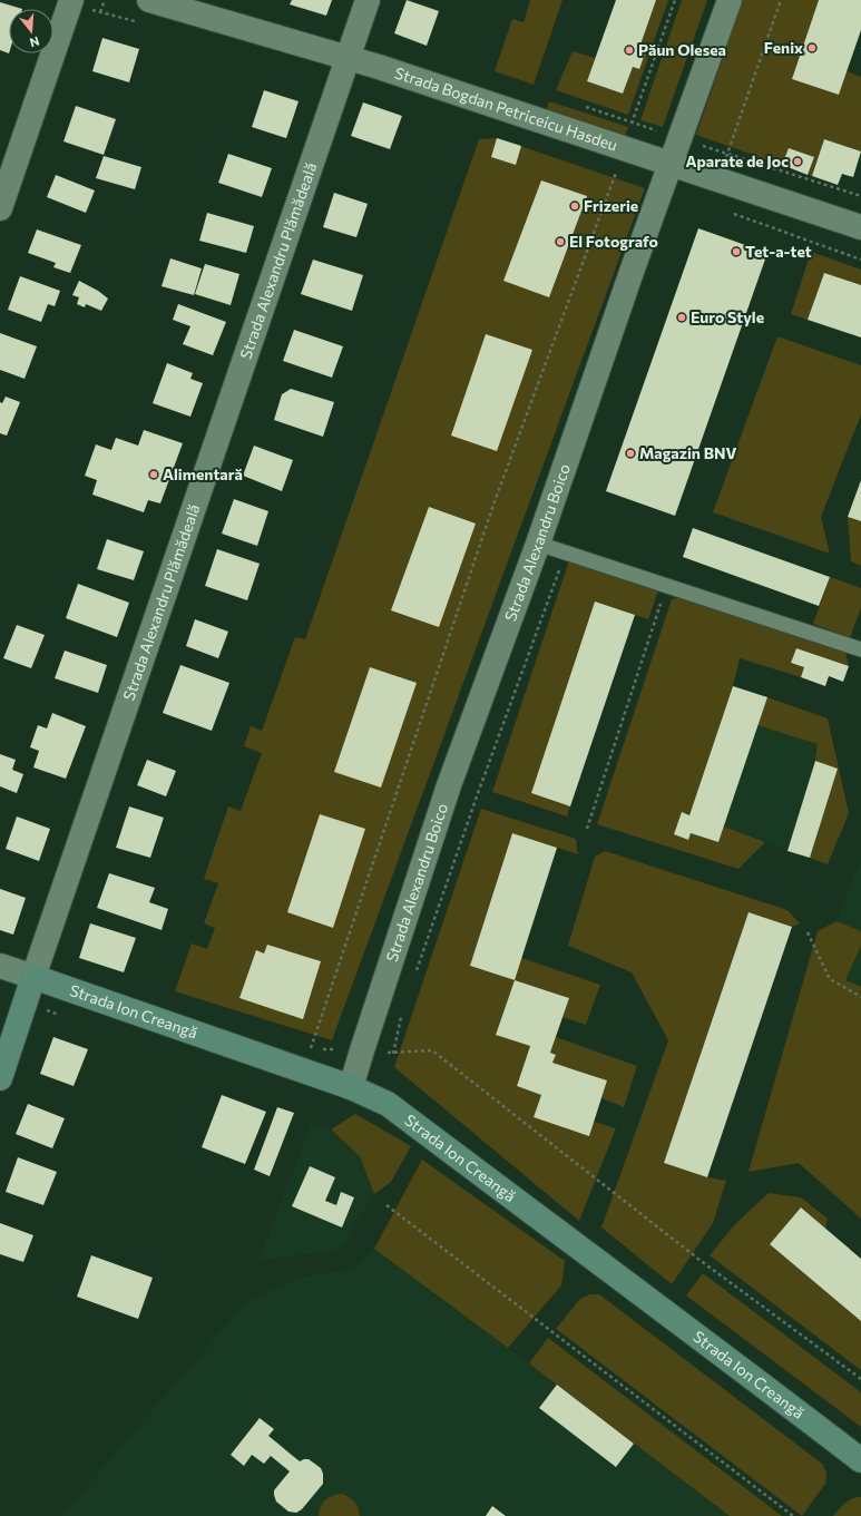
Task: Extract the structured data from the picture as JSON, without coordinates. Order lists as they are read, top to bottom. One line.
{"streets":{"street":["Strada Bogdan Petriceicu Hasdeu","Strada Alexandru Plămădeală","Strada Alexandru Boico","Strada Ion Creangă"]},"crossings":[["Strada Bogdan Petriceicu Hasdeu","Strada Alexandru Plămădeală"],["Strada Bogdan Petriceicu Hasdeu","Strada Alexandru Boico"],["Strada Alexandru Plămădeală","Strada Ion Creangă"],["Strada Alexandru Boico","Strada Ion Creangă"]],"places":["Fenix","Păun Olesea","Aparate de Joc","Frizerie","El Fotografo","Tet-a-tet","Euro Style","Magazin BNV","Alimentară"],"north":"bottom"}
